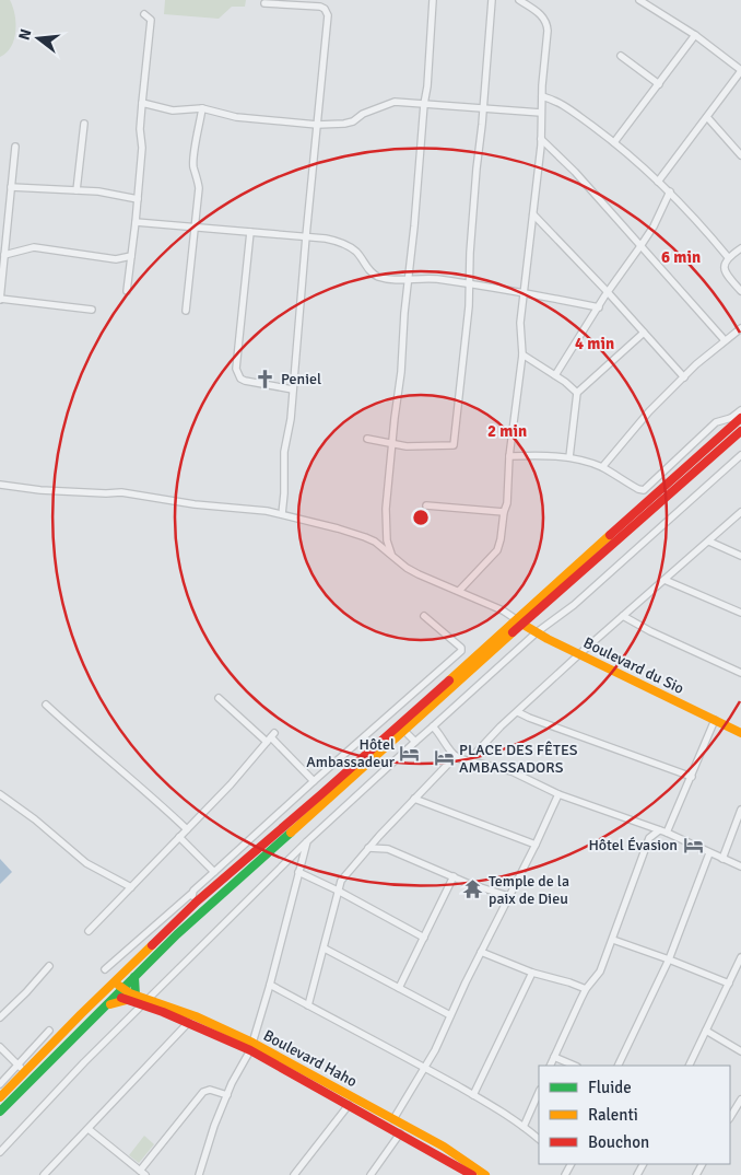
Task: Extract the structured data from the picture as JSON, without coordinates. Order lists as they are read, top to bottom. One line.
{"streets":{"main road":["Boulevard du Sio","Boulevard Haho"]},"places":{"church":["Peniel"],"hotel":["Hôtel Ambassadeur","PLACE DES FÊTES AMBASSADORS","Hôtel Évasion"],"temple":["Temple de la paix de Dieu"]},"legend":["Fluide","Ralenti","Bouchon"],"north":"left","rings":["6 min","4 min","2 min"]}
